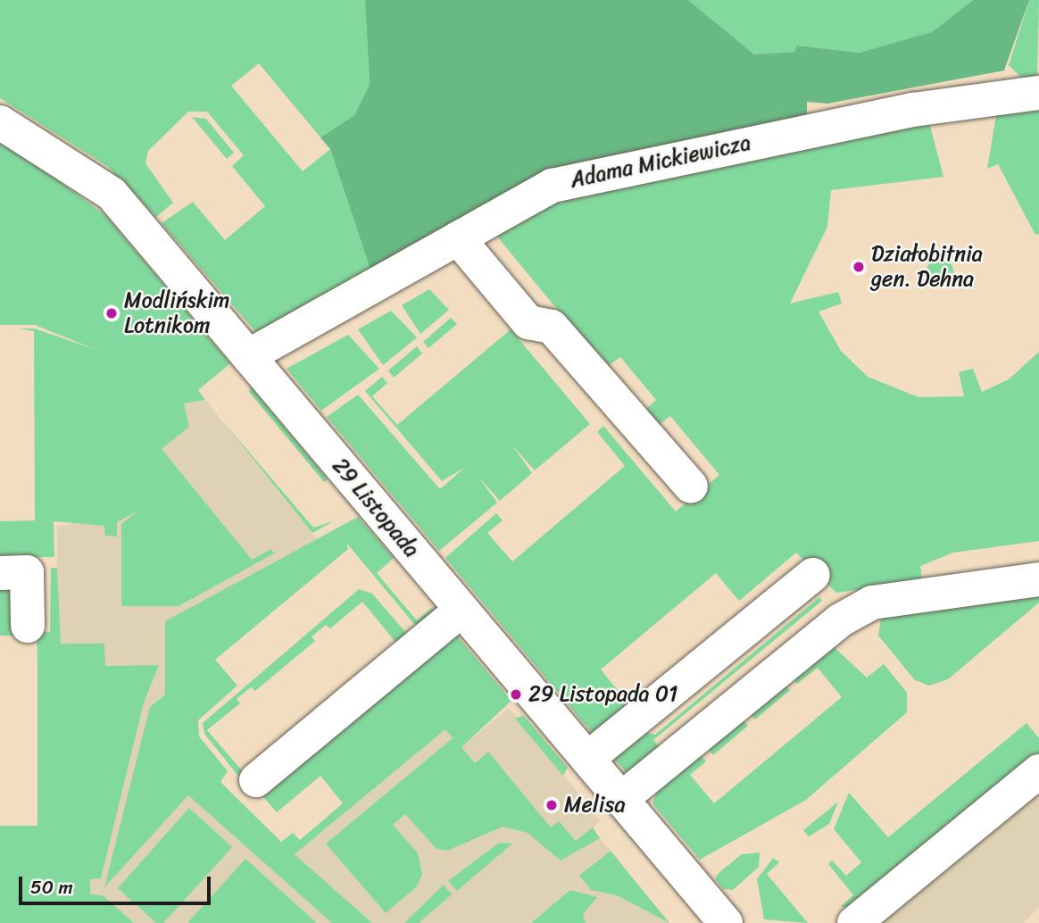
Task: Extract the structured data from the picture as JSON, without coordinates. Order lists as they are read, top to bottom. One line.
{"streets":{"street":["Adama Mickiewicza","29 Listopada"]},"crossings":[["Adama Mickiewicza","29 Listopada"]],"places":["Działobitnia gen. Dehna","Modlińskim Lotnikom","29 Listopada 01","Melisa"],"scale_bar":"50 m"}
